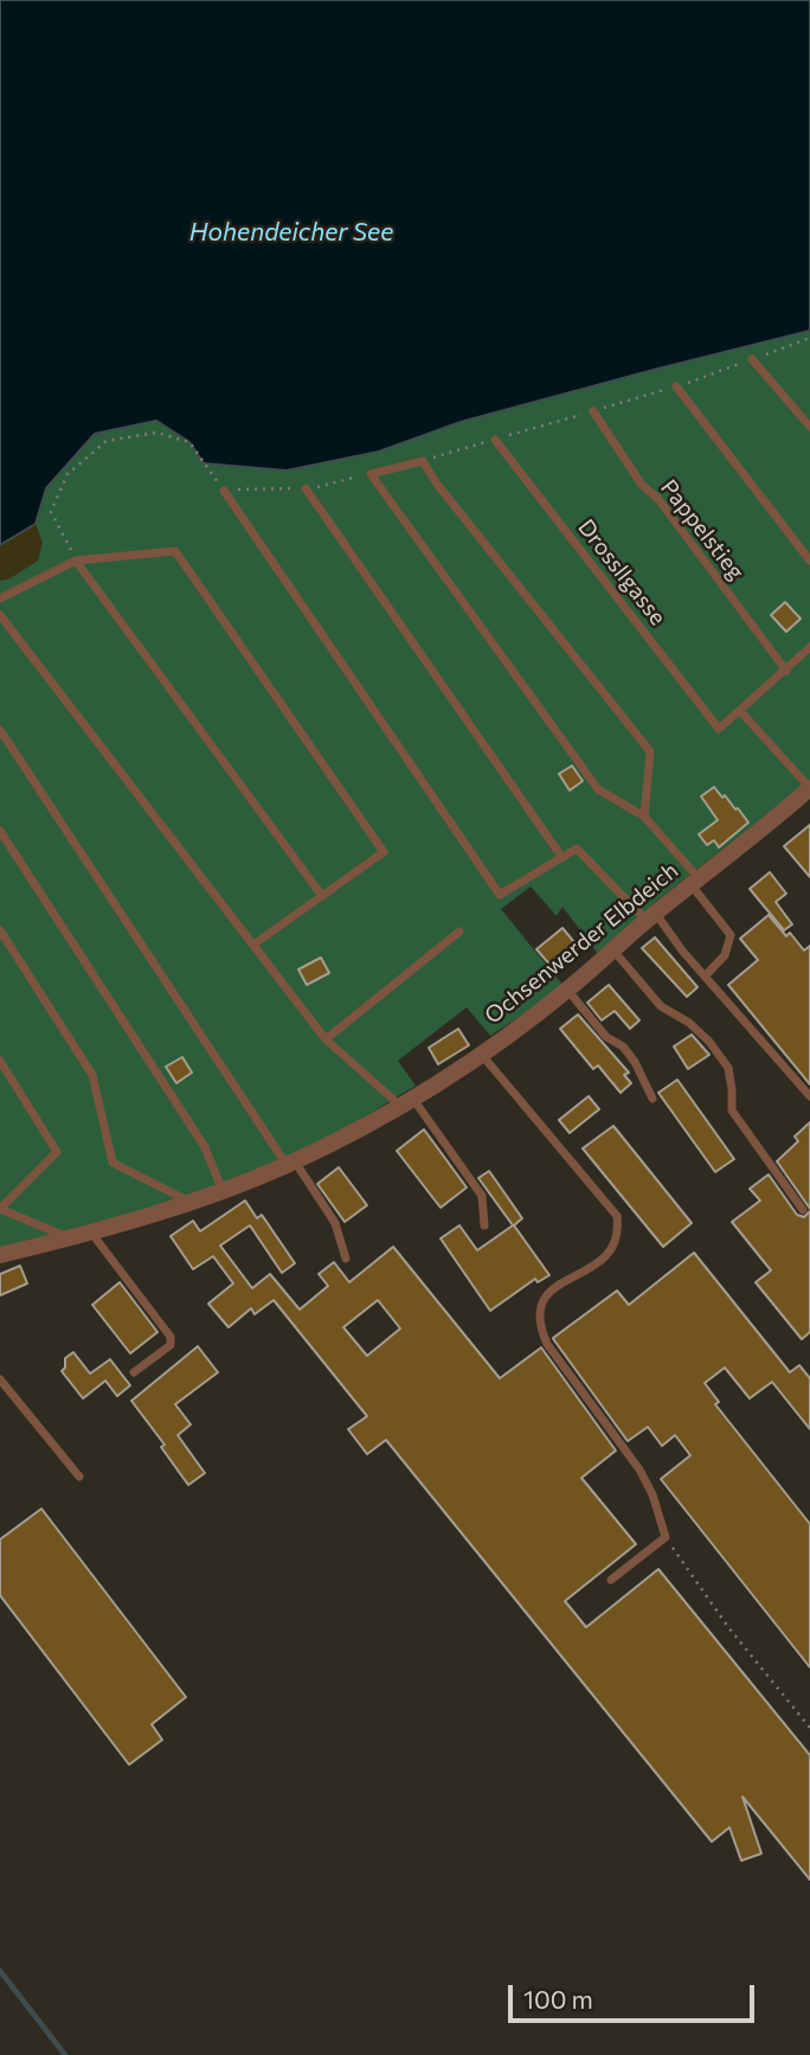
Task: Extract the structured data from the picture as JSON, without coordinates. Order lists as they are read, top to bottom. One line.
{"streets":{"street":["Ochsenwerder Elbdeich"],"lane":["Pappelstieg","Drossllgasse"]},"water":["Hohendeicher See"],"scale_bar":"100 m"}
